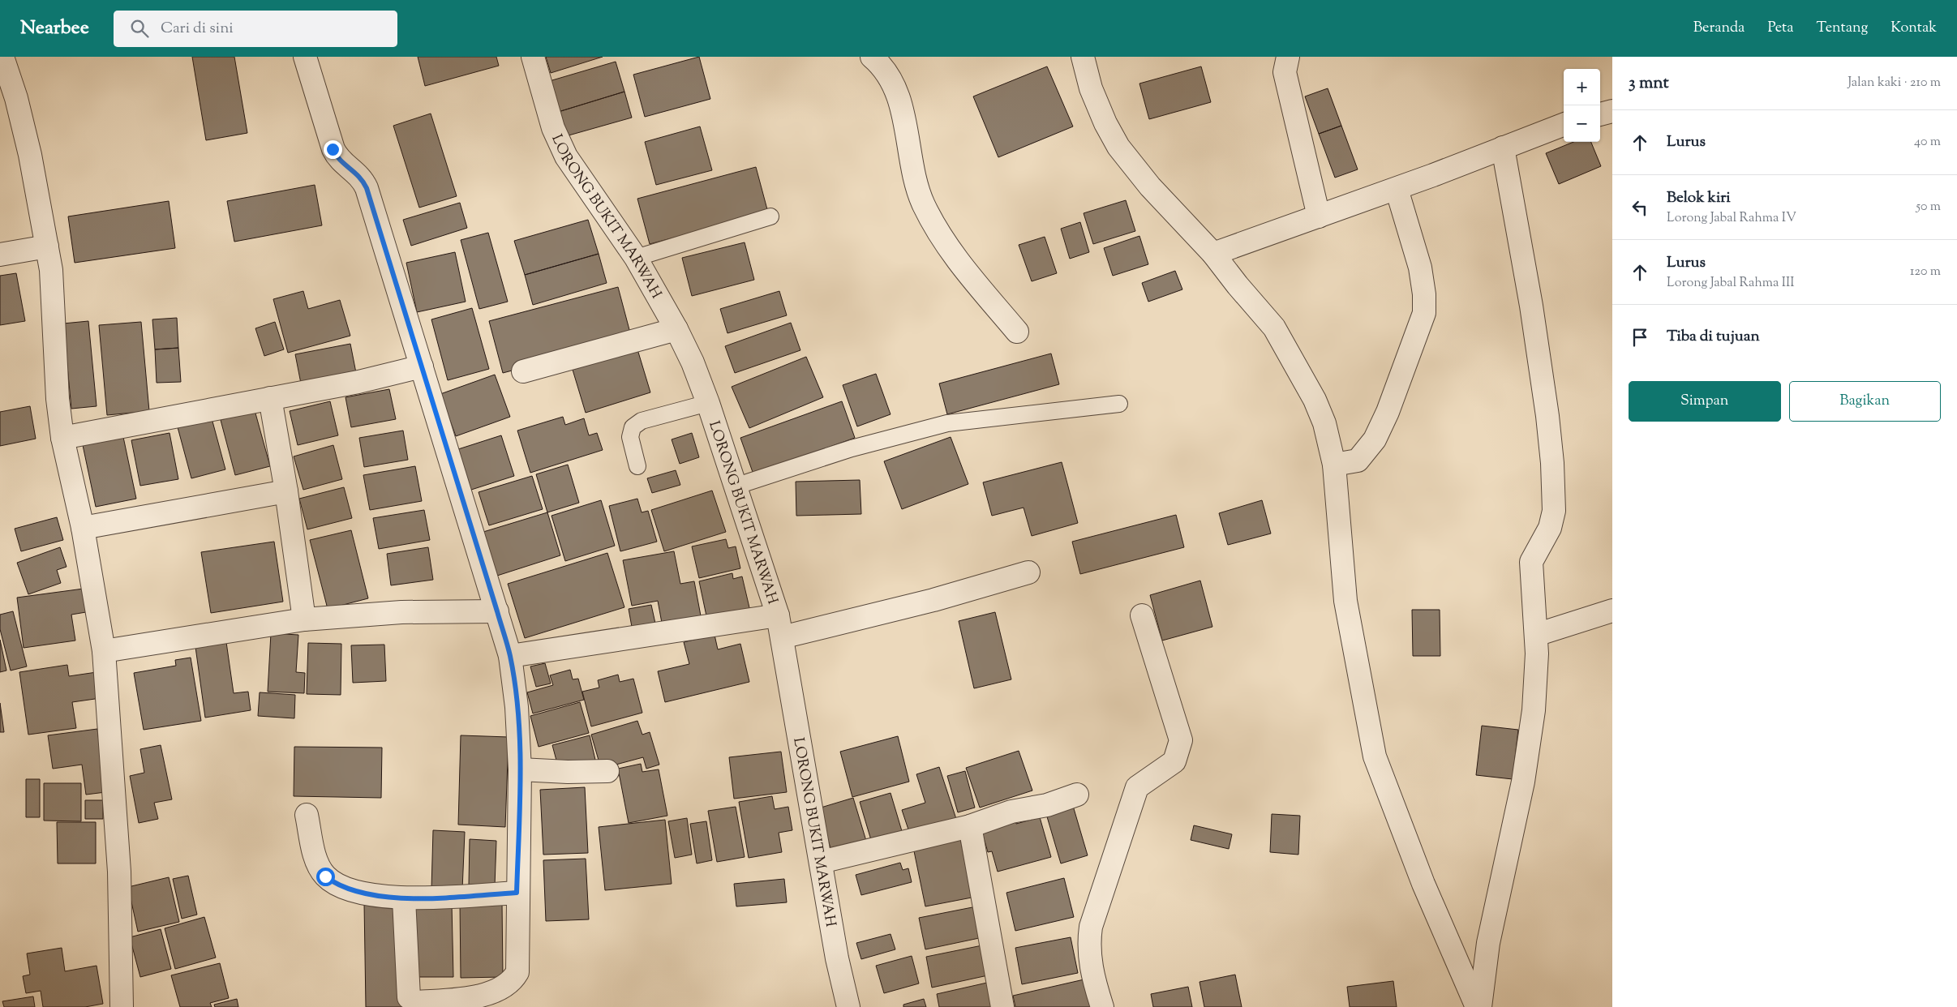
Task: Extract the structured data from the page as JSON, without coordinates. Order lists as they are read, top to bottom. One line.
{"streets":{"street":["LORONG BUKIT MARWAH"]},"page":{"header":"Nearbee","search":"Cari di sini","nav":["Beranda","Peta","Tentang","Kontak"],"heading":["3 mnt","Jalan kaki · 210 m"],"map_buttons":["+","−"],"list":[["Lurus","40 m"],["Belok kiri","Lorong Jabal Rahma IV","50 m"],["Lurus","Lorong Jabal Rahma III","120 m"],"Tiba di tujuan"],"buttons":["Simpan","Bagikan"]}}
